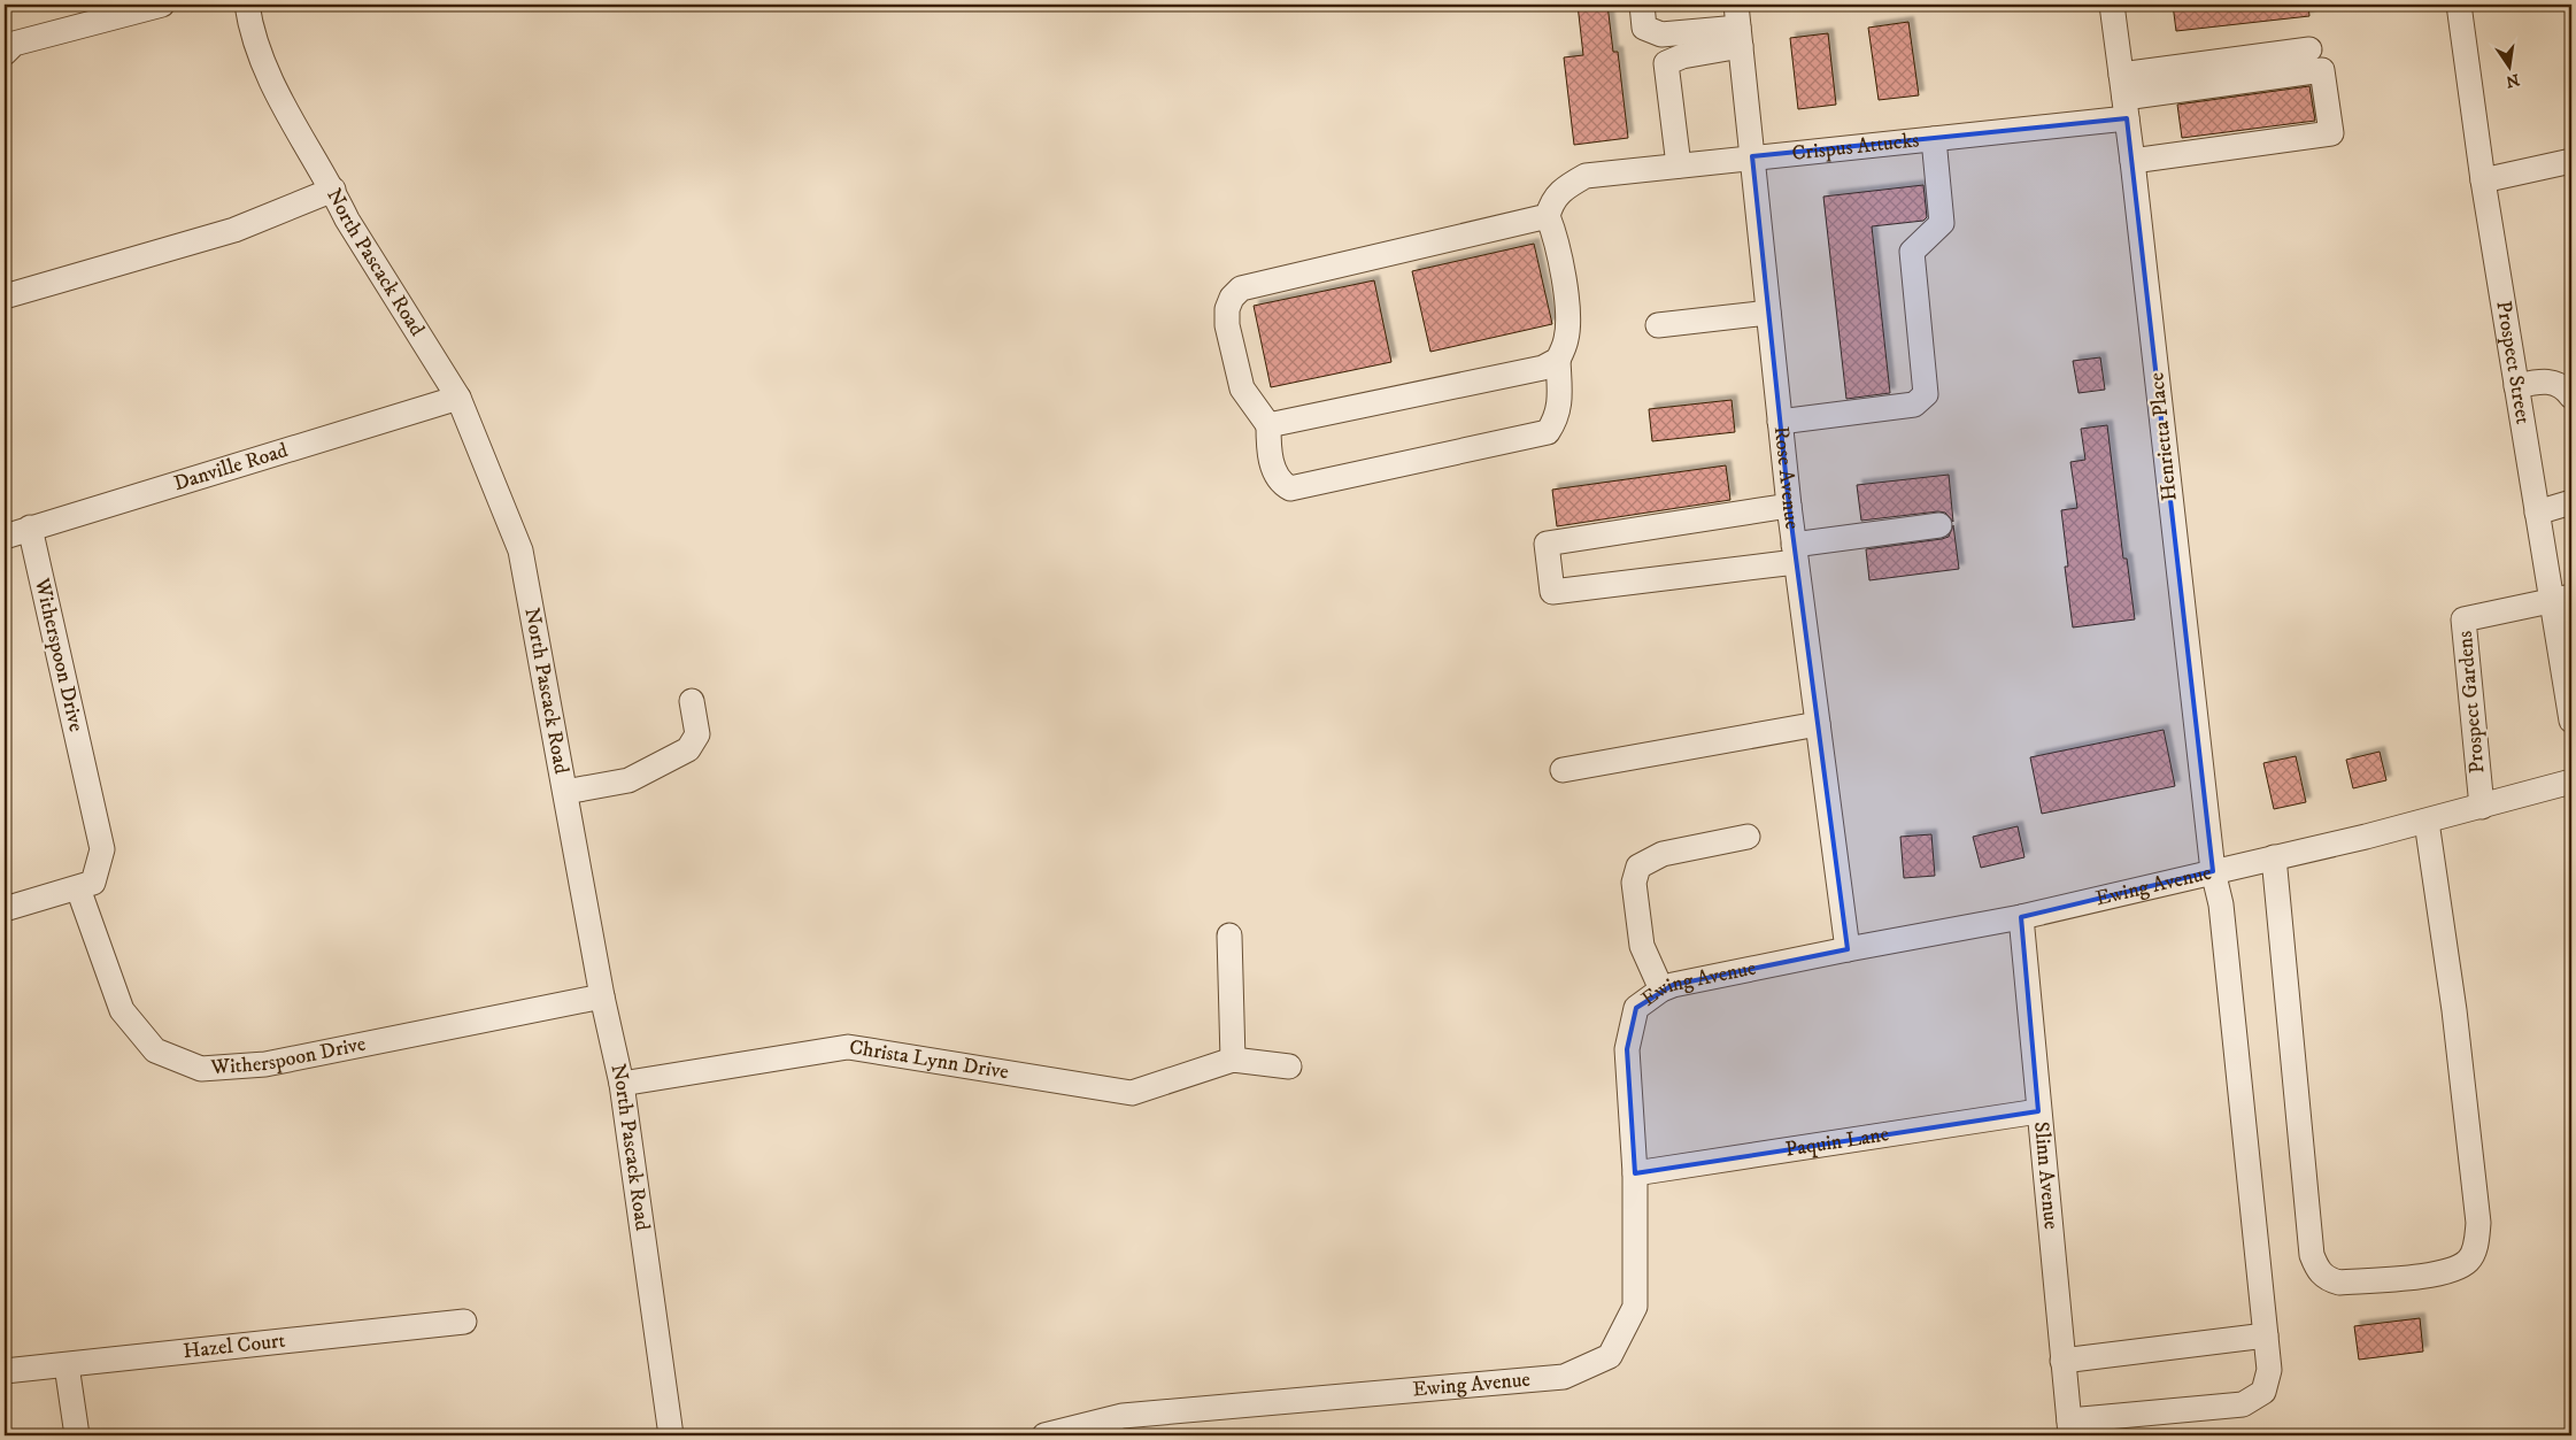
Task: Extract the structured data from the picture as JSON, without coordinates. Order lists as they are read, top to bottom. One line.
{"streets":{"street":["Crispus Attucks","North Pascack Road","Prospect Street","Henrietta Place","Danville Road","Rose Avenue","Witherspoon Drive","Prospect Gardens","Ewing Avenue","Christa Lynn Drive","Paquin Lane","Slinn Avenue","Hazel Court"]},"crossings":[["Crispus Attucks","Henrietta Place"],["Crispus Attucks","Rose Avenue"],["North Pascack Road","Danville Road"],["North Pascack Road","Witherspoon Drive"],["North Pascack Road","Christa Lynn Drive"],["Prospect Street","Prospect Gardens"],["Henrietta Place","Ewing Avenue"],["Henrietta Place","Slinn Avenue"],["Danville Road","Witherspoon Drive"],["Rose Avenue","Ewing Avenue"],["Prospect Gardens","Ewing Avenue"],["Ewing Avenue","Paquin Lane"],["Ewing Avenue","Slinn Avenue"],["Paquin Lane","Slinn Avenue"]],"north":"bottom"}
